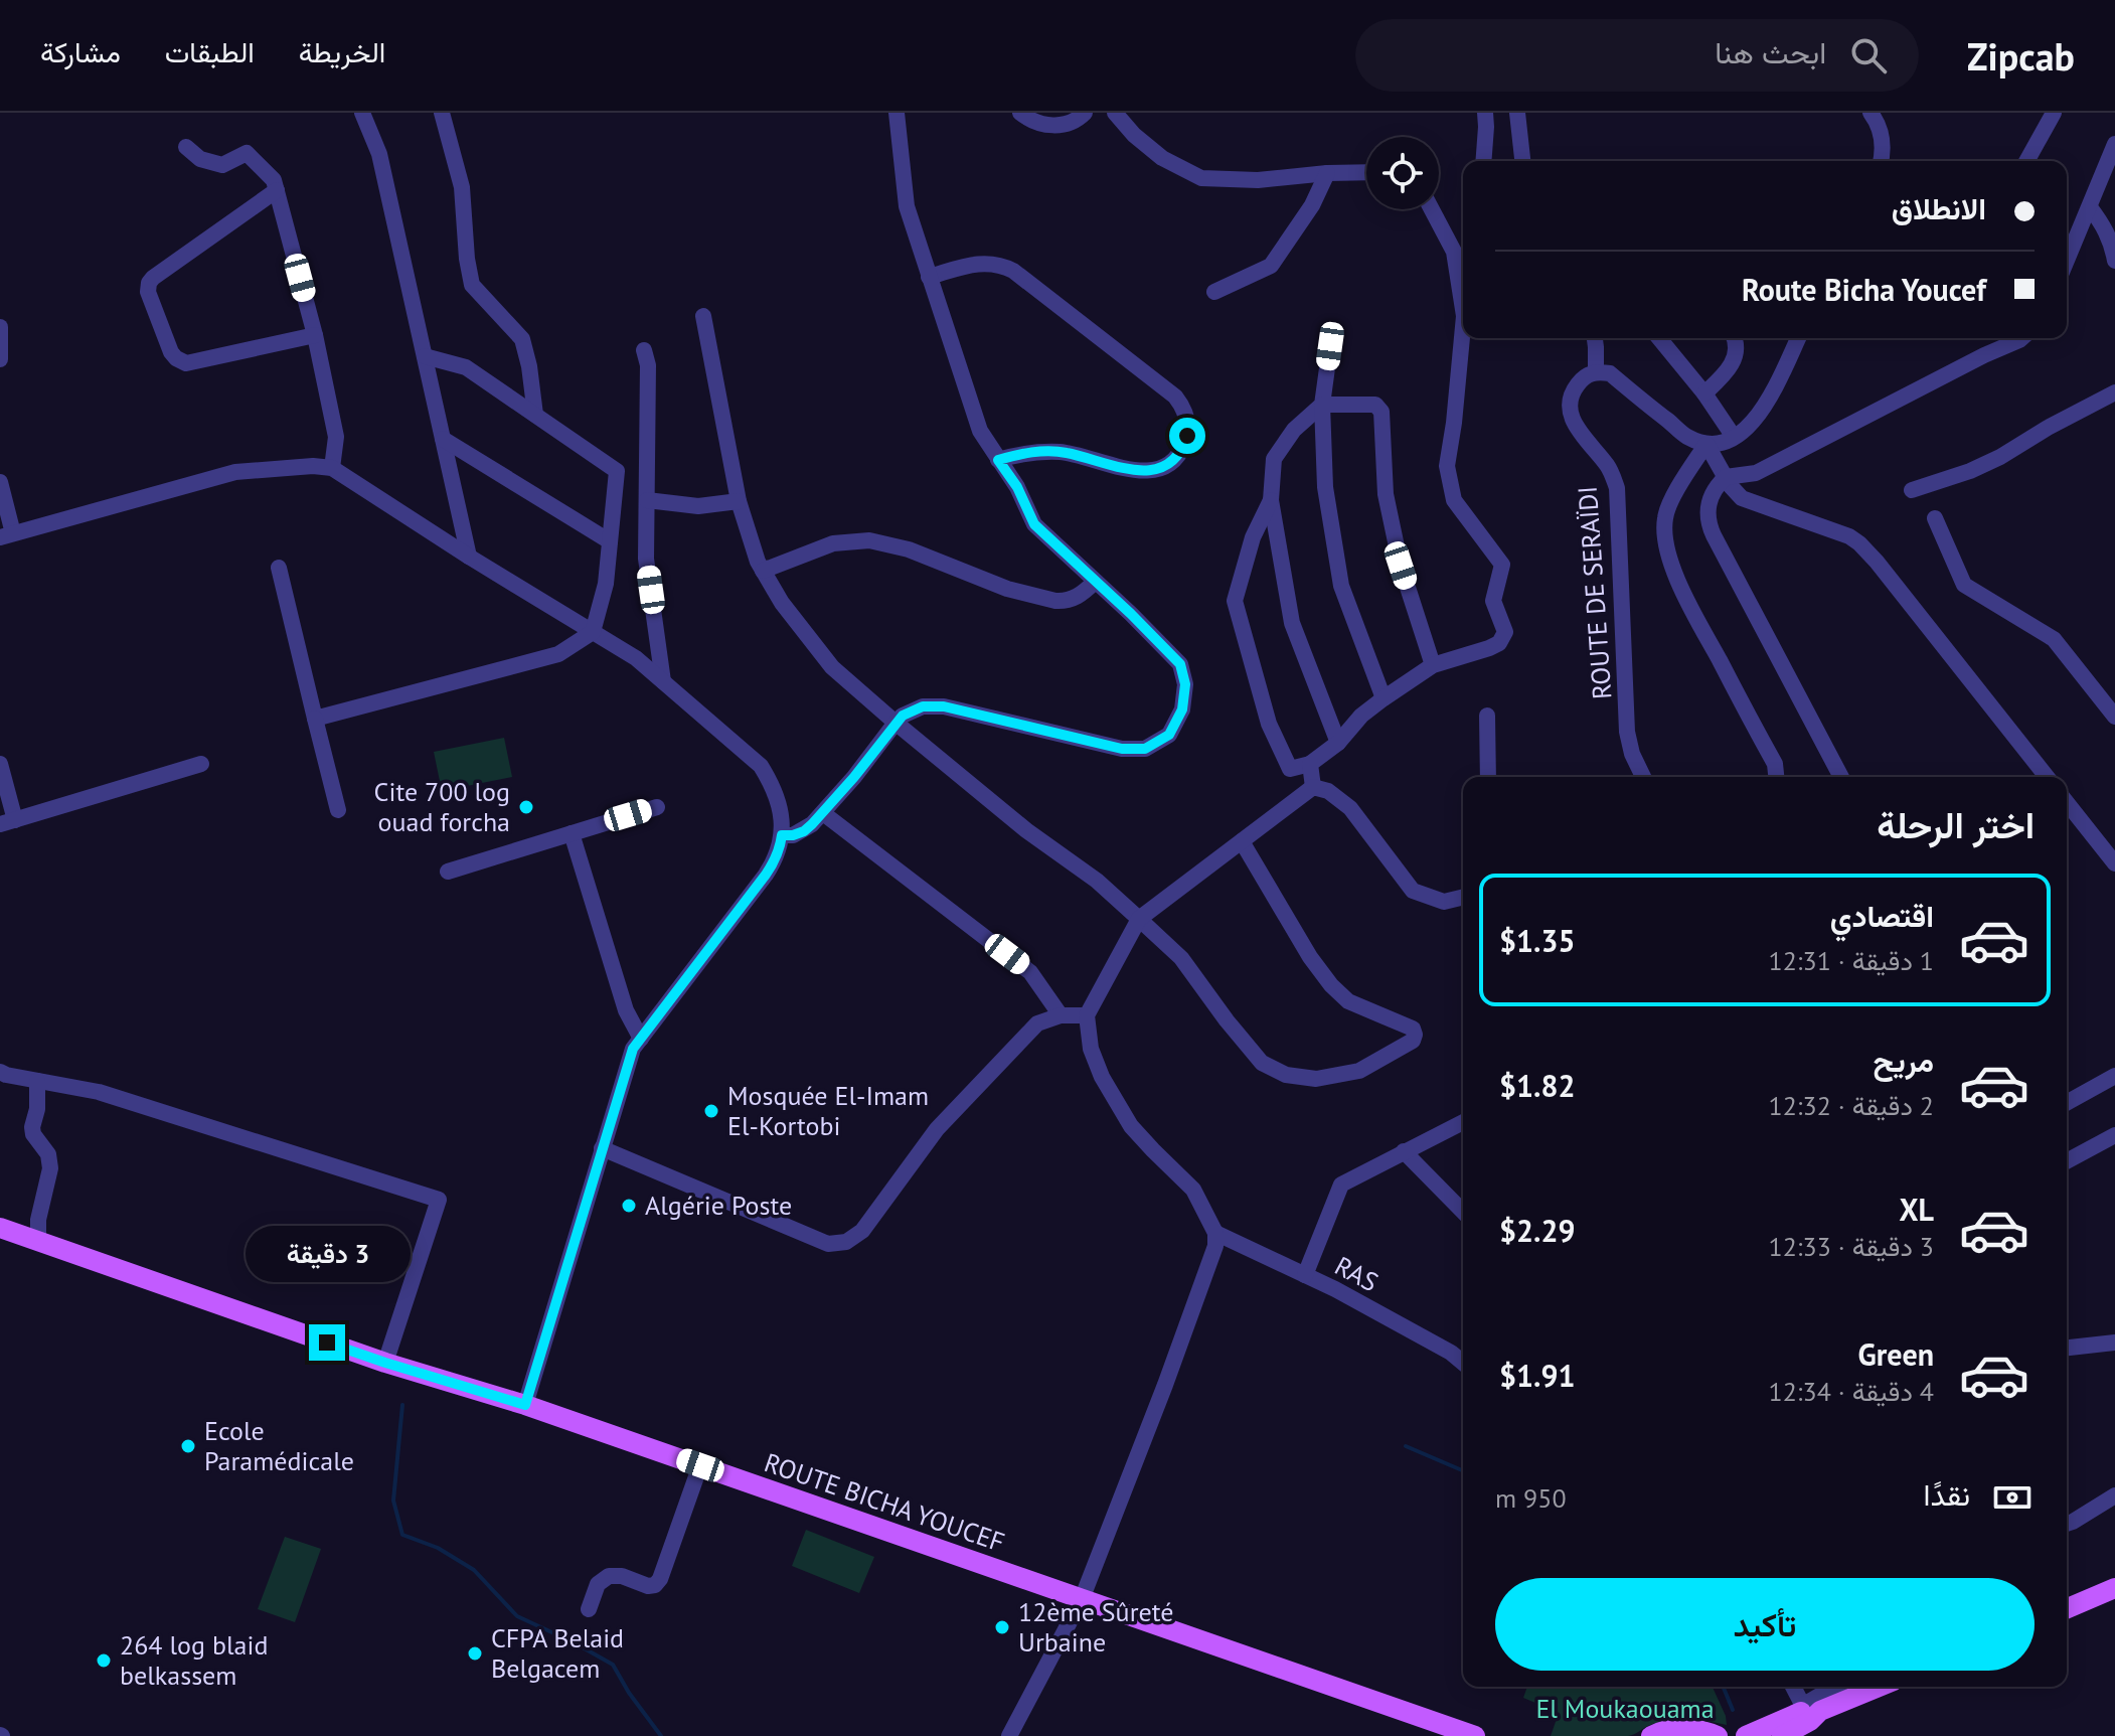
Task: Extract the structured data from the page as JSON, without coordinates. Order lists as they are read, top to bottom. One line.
{"streets":{"main road":["ROUTE BICHA YOUCEF"],"street":["ROUTE DE SERAÏDI","RAS"]},"parks":["El Moukaouama"],"places":["Cite 700 log ouad forcha","Mosquée El-Imam El-Kortobi","Algérie Poste","Ecole Paramédicale","12ème Sûreté Urbaine","CFPA Belaid Belgacem","264 log blaid belkassem"],"page":{"header":"Zipcab","search":"ابحث هنا","nav":["الخريطة","الطبقات","مشاركة"],"banner":["الانطلاق","Route Bicha Youcef"],"heading":"اختر الرحلة","list":[{"name":"اقتصادي","note":"1 دقيقة · 12:31","value":"$1.35"},{"name":"مريح","note":"2 دقيقة · 12:32","value":"$1.82"},{"name":"XL","note":"3 دقيقة · 12:33","value":"$2.29"},{"name":"Green","note":"4 دقيقة · 12:34","value":"$1.91"}],"bubble":"3 دقيقة","pay":["نقدًا","950 m"],"buttons":"تأكيد"}}
